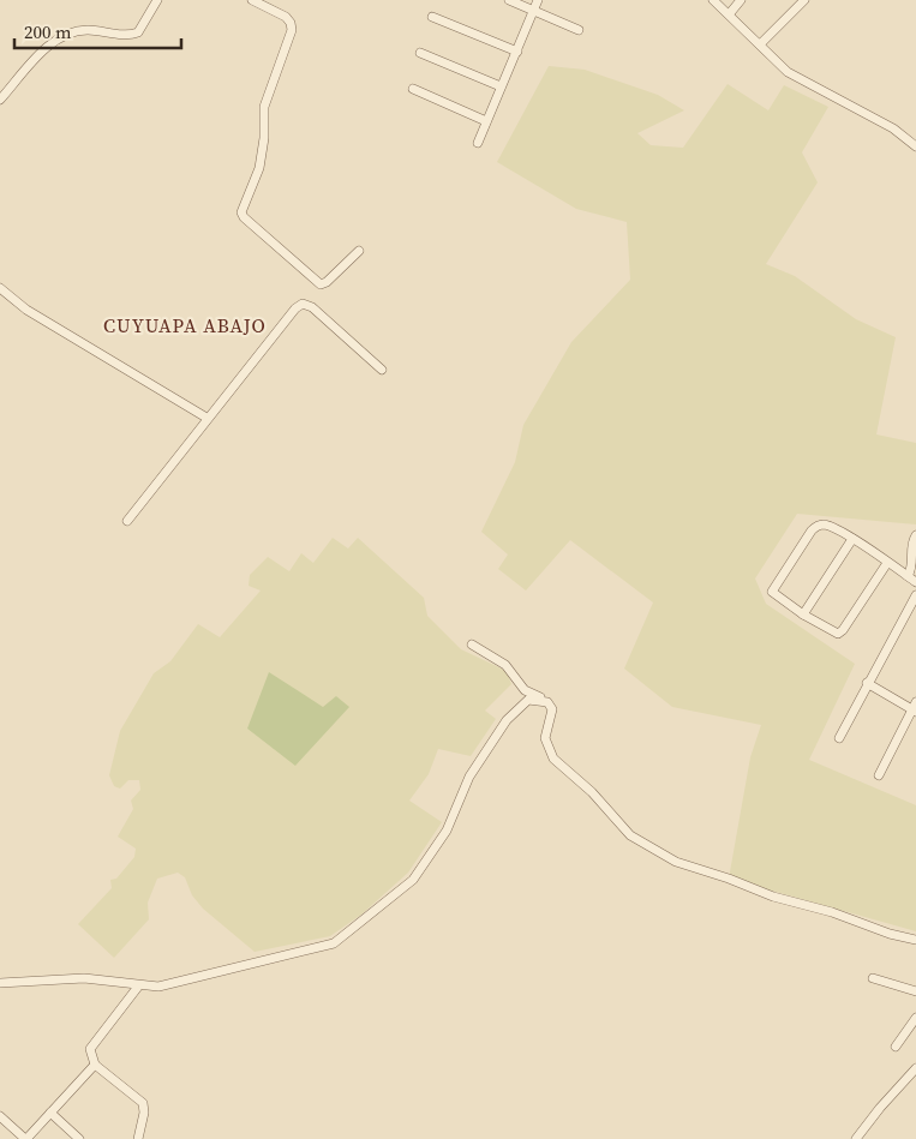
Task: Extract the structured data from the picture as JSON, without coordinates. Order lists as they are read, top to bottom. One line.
{"districts":["CUYUAPA ABAJO"],"scale_bar":"200 m"}
